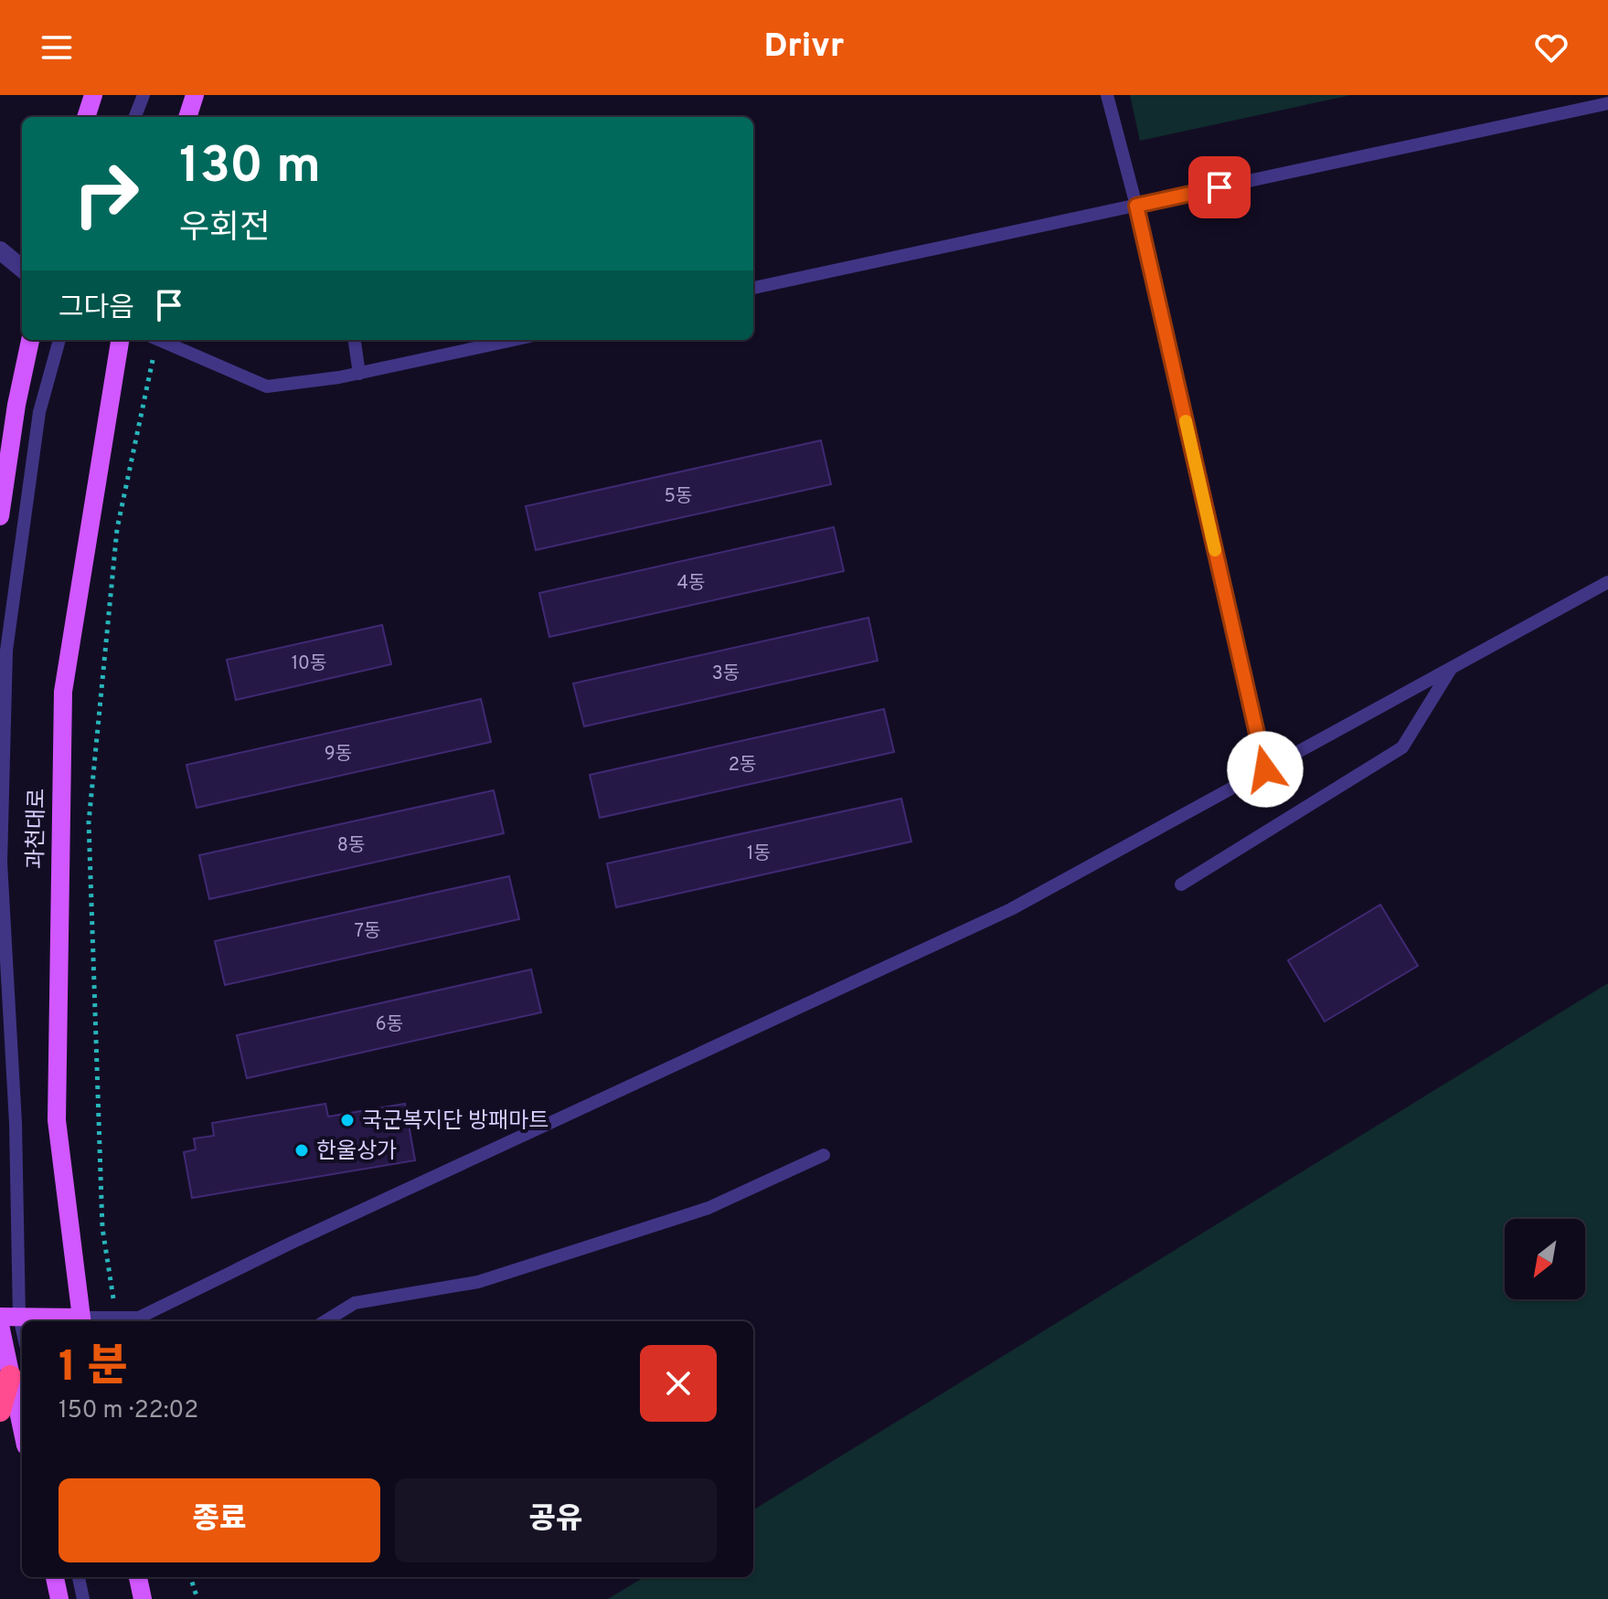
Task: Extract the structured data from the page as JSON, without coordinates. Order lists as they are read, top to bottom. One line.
{"streets":{"main road":["과천대로"]},"places":["국군복지단 방패마트","한울상가"],"house_numbers":["5동","4동","10동","3동","9동","2동","8동","1동","7동","6동"],"north":"bottom left","page":{"header":"Drivr","turn":["130 m","우회전"],"then":"그다음","heading":["1 분","150 m · 22:02"],"buttons":["종료","공유"]}}
